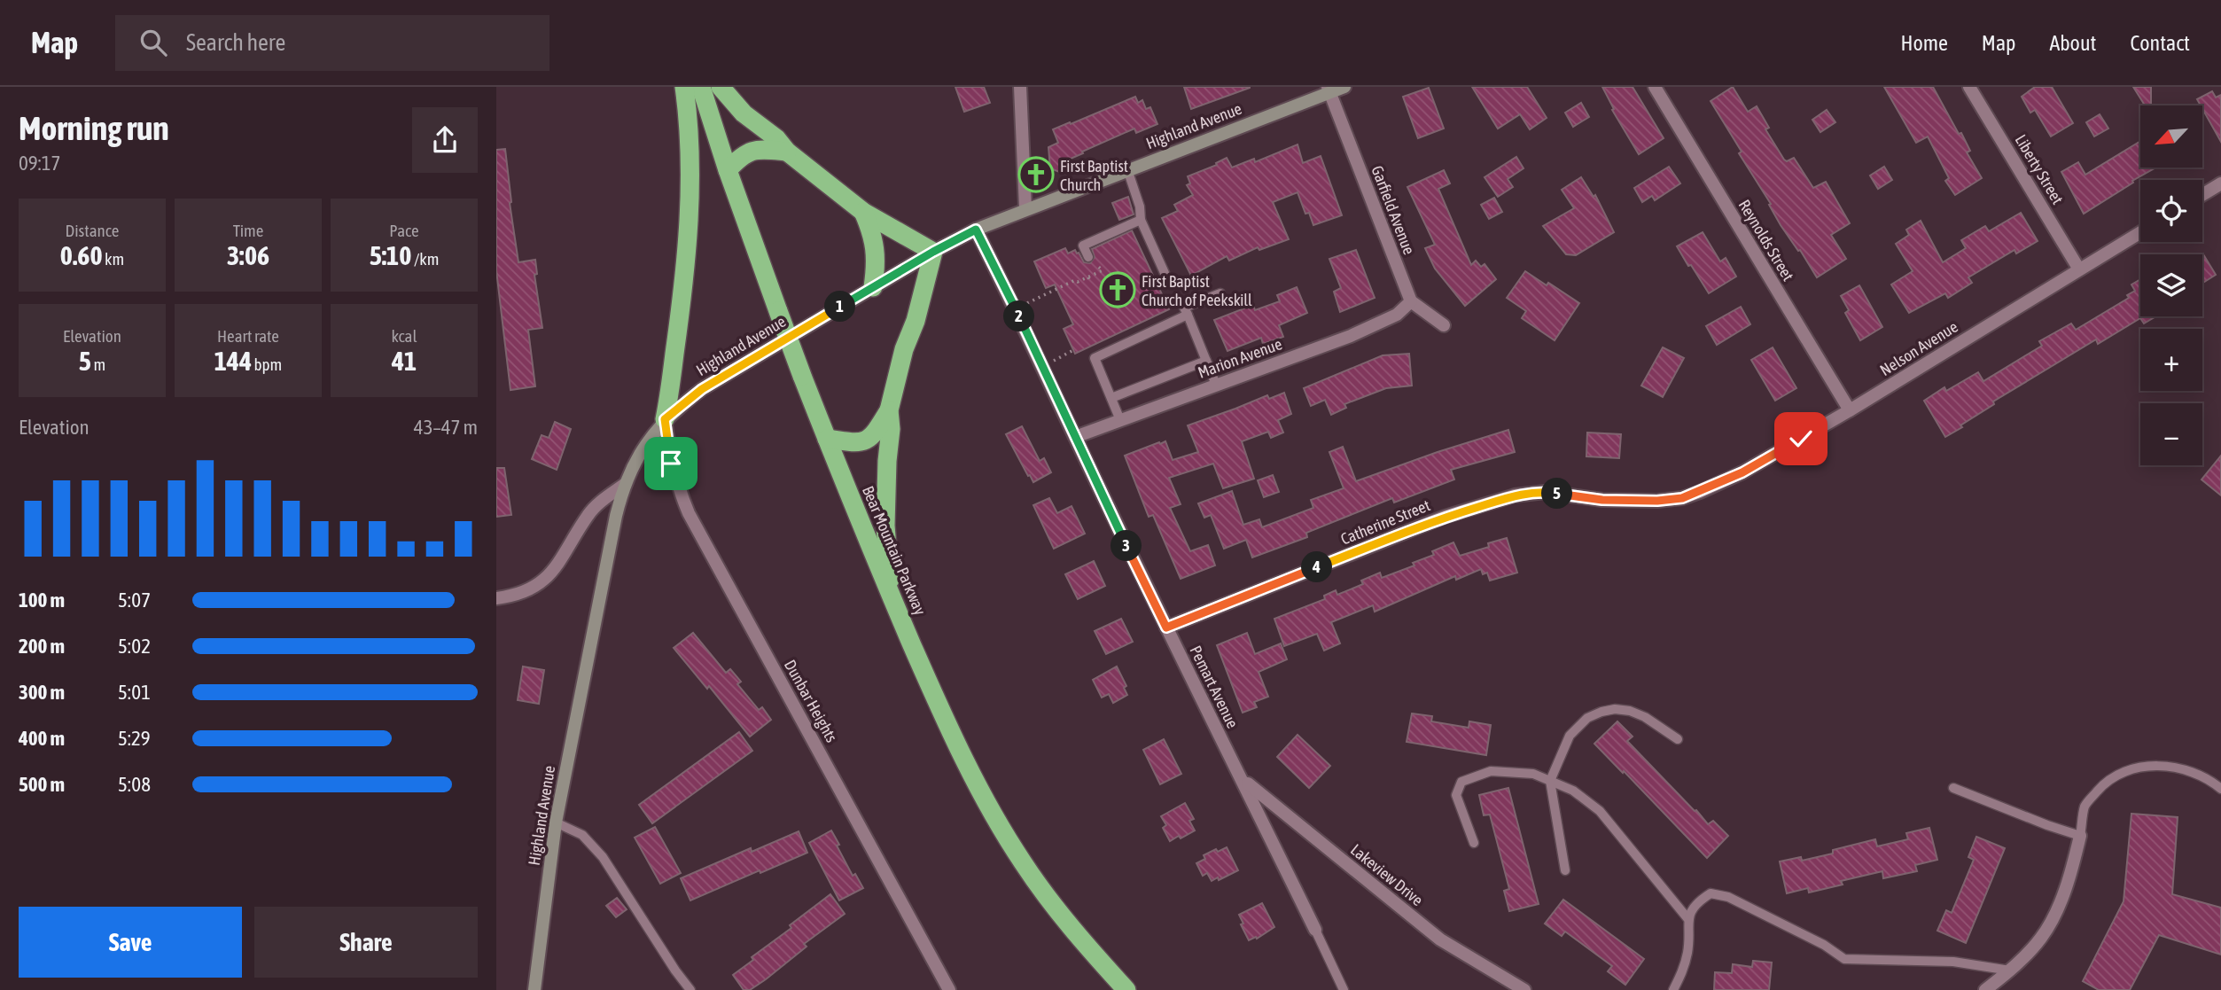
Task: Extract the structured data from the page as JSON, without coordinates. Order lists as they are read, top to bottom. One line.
{"streets":{"highway":["Bear Mountain Parkway"],"street":["Highland Avenue","Liberty Street","Garfield Avenue","Reynolds Street","Nelson Avenue","Marion Avenue","Catherine Street","Pemart Avenue","Dunbar Heights","Lakeview Drive"]},"crossings":[["Highland Avenue","Garfield Avenue"],["Highland Avenue","Pemart Avenue"],["Highland Avenue","Dunbar Heights"],["Liberty Street","Nelson Avenue"],["Garfield Avenue","Marion Avenue"],["Reynolds Street","Nelson Avenue"],["Nelson Avenue","Catherine Street"],["Marion Avenue","Pemart Avenue"],["Catherine Street","Pemart Avenue"],["Pemart Avenue","Lakeview Drive"]],"places":{"church":["First Baptist Church","First Baptist Church of Peekskill"]},"north":"bottom left","page":{"header":"Map","search":"Search here","nav":["Home","Map","About","Contact"],"heading":["Morning run","09:17"],"map_buttons":["+","−"],"stats":[["Distance","0.60 km"],["Time","3:06"],["Pace","5:10 /km"],["Elevation","5 m"],["Heart rate","144 bpm"],["kcal","41"]],"pins":["1","2","5","3","4"],"chart":["Elevation","43–47 m"],"list":[{"name":"100 m","note":"5:07"},{"name":"200 m","note":"5:02"},{"name":"300 m","note":"5:01"},{"name":"400 m","note":"5:29"},{"name":"500 m","note":"5:08"}],"buttons":["Save","Share"]}}
